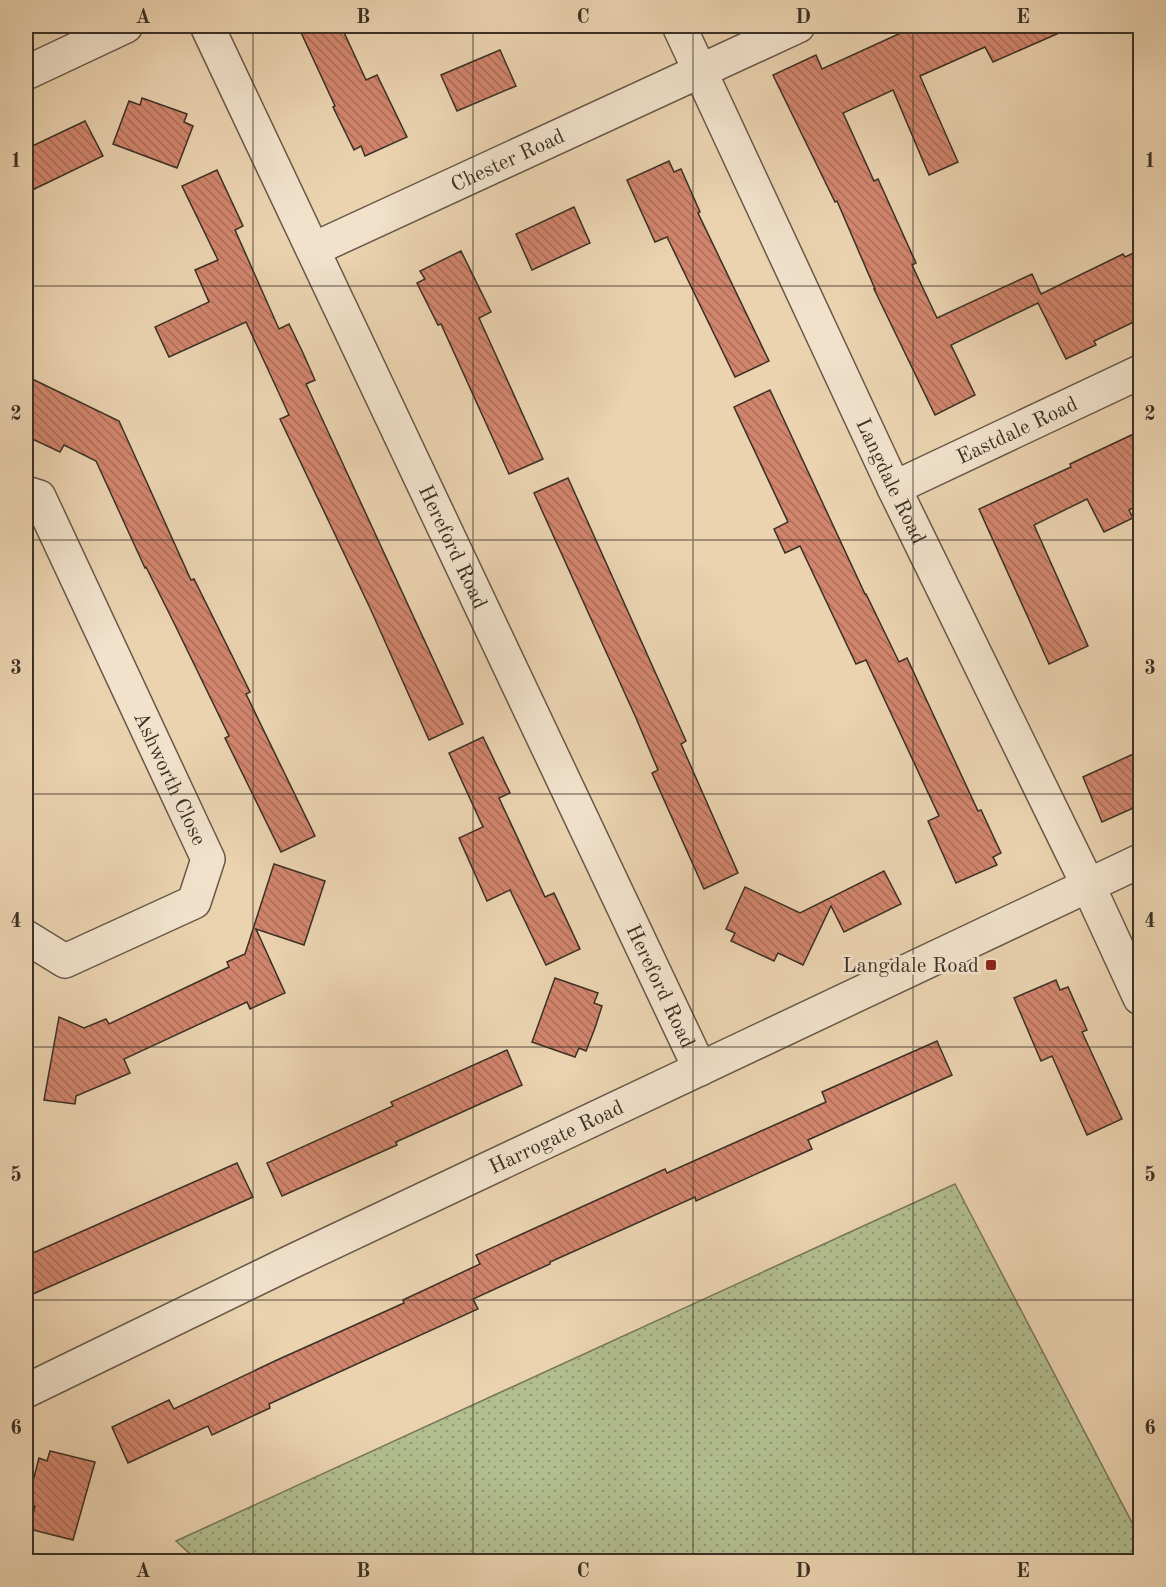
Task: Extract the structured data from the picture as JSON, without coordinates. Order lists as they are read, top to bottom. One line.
{"streets":{"street":["Chester Road","Eastdale Road","Langdale Road","Hereford Road","Ashworth Close","Harrogate Road"]},"crossings":[["Chester Road","Langdale Road"],["Chester Road","Hereford Road"],["Eastdale Road","Langdale Road"],["Langdale Road","Harrogate Road"],["Hereford Road","Harrogate Road"]],"places":{"transit":["Langdale Road"]},"grid":{"columns":["A","B","C","D","E"],"rows":["1","2","3","4","5","6"]}}
